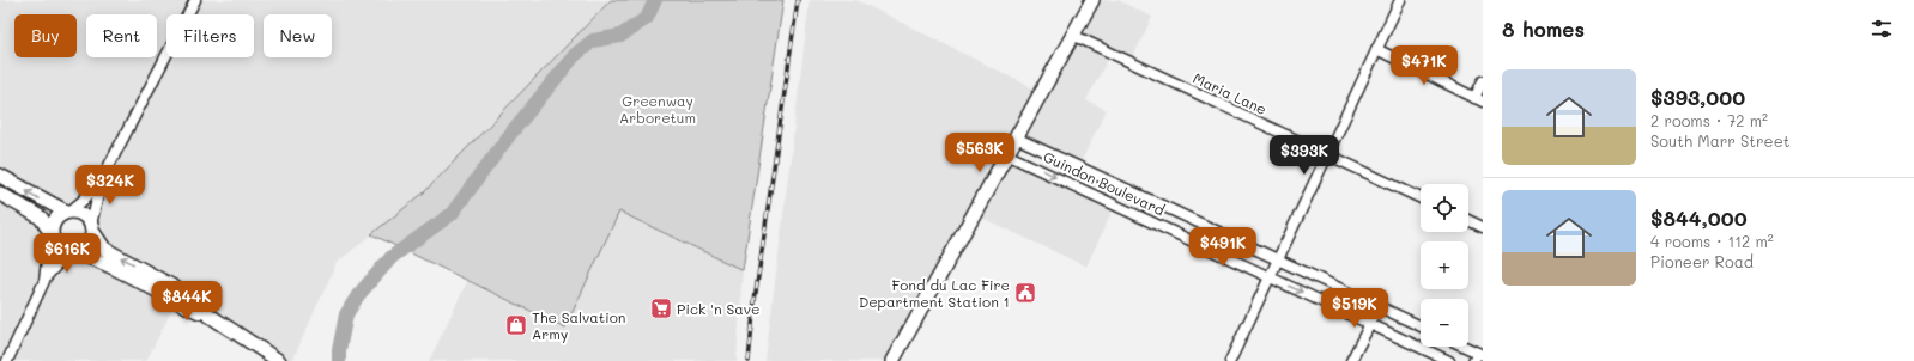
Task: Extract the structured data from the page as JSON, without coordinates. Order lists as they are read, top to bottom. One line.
{"streets":{"street":["Maria Lane","Guindon Boulevard"]},"parks":["Greenway Arboretum"],"places":{"public building":["Fond du Lac Fire Department Station 1"],"supermarket":["Pick 'n Save"],"shop":["The Salvation Army"]},"page":{"heading":"8 homes","chip":["Buy","Rent","Filters","New"],"price":["$471K","$563K","$393K","$324K","$491K","$616K","$844K","$519K"],"list":[{"name":"$393,000","note":"2 rooms · 72 m² · South Marr Street"},{"name":"$844,000","note":"4 rooms · 112 m² · Pioneer Road"}],"map_buttons":["+","−"]}}
